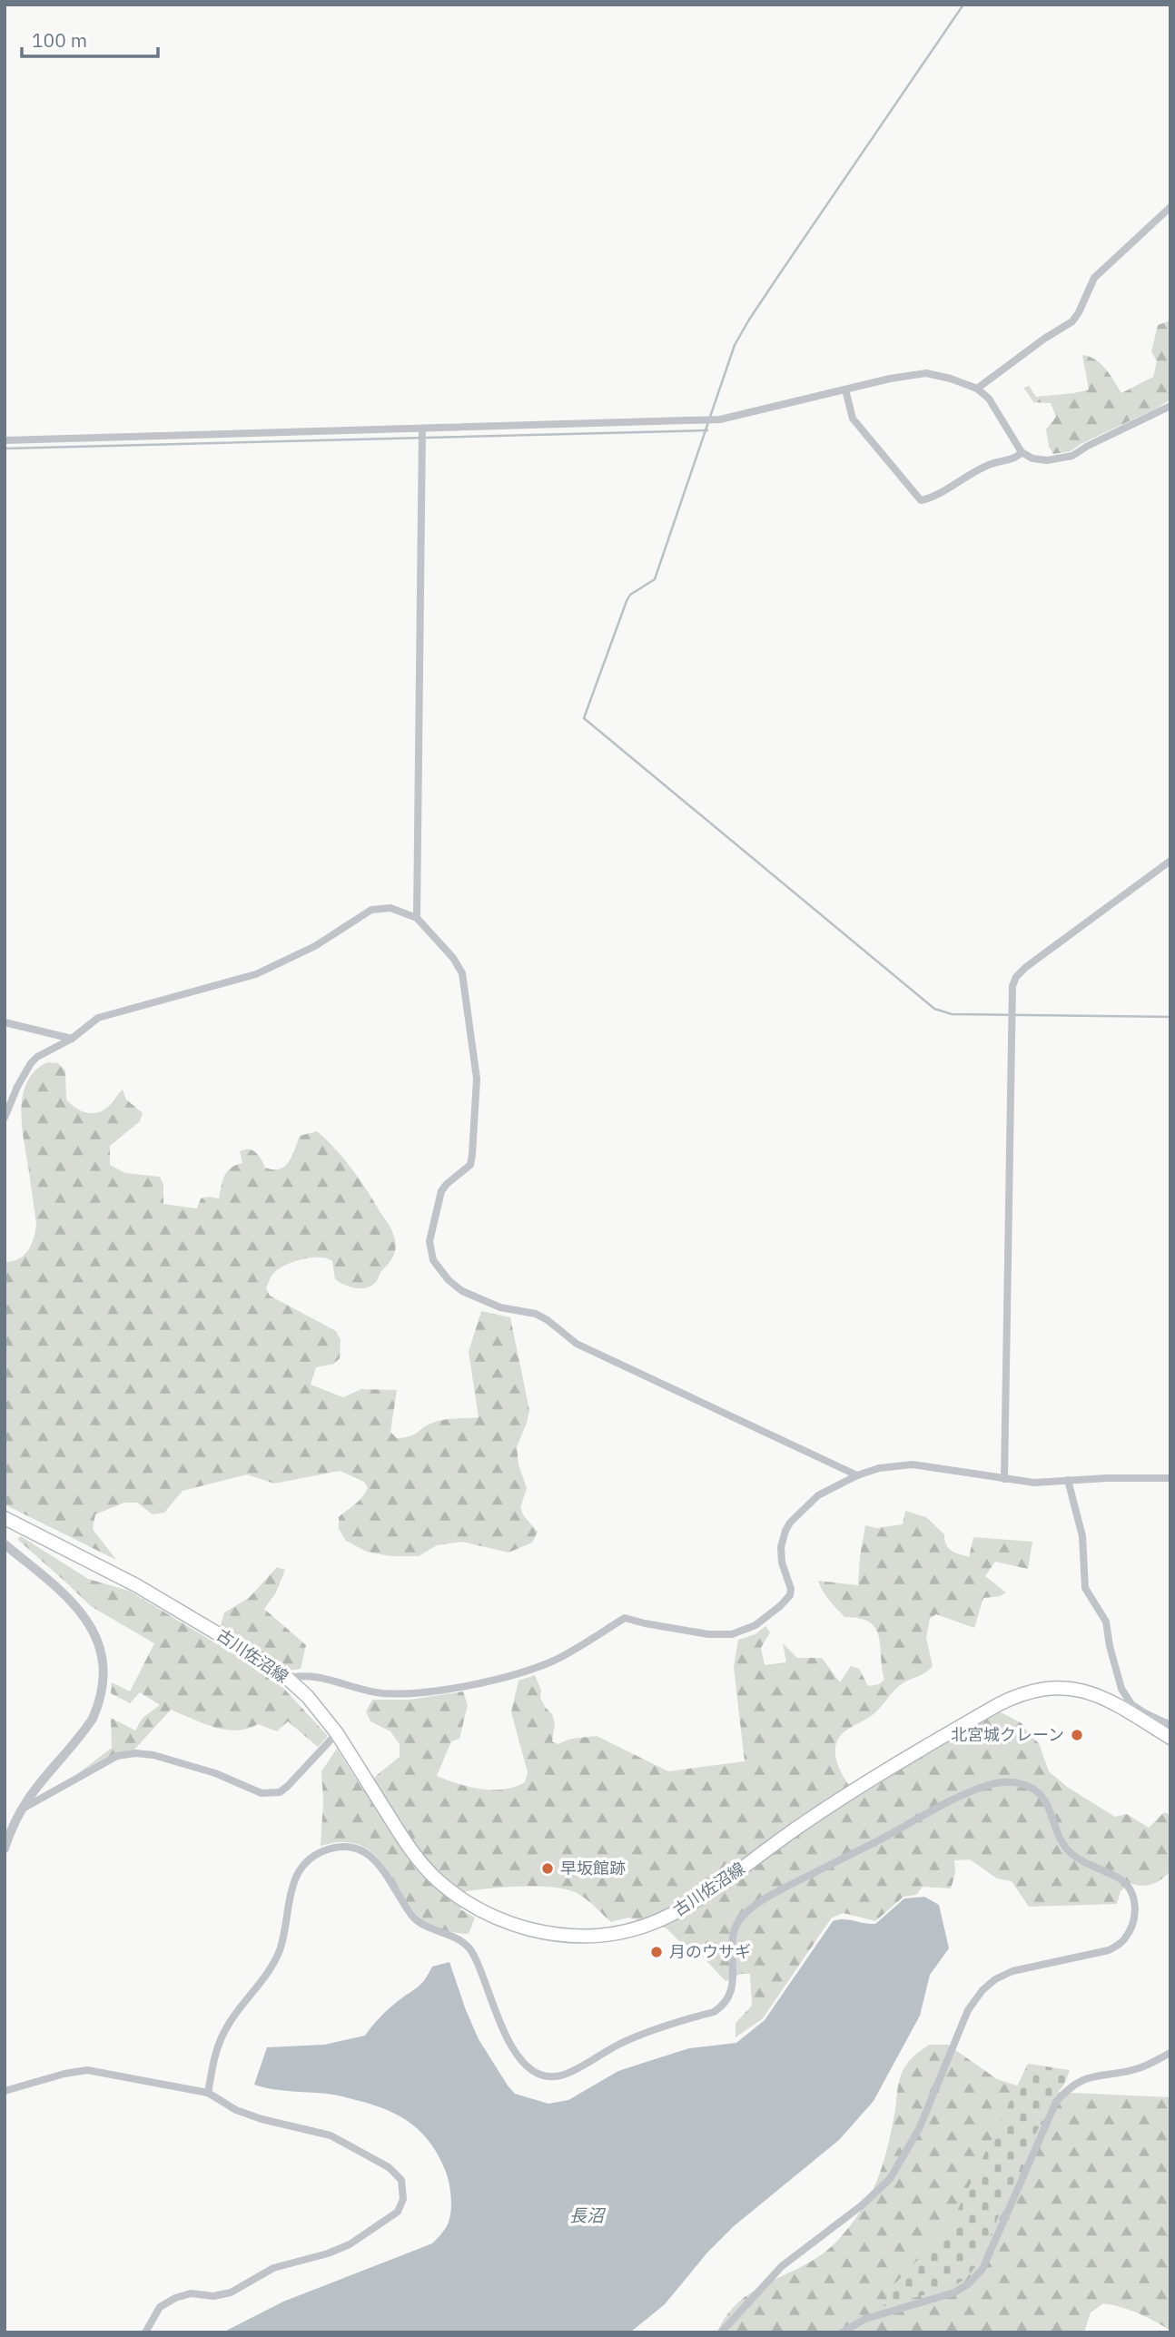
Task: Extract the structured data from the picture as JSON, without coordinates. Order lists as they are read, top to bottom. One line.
{"streets":{"main road":["古川佐沼線"]},"water":["長沼"],"places":["北宮城クレーン","早坂館跡","月のウサギ"],"scale_bar":"100 m"}
